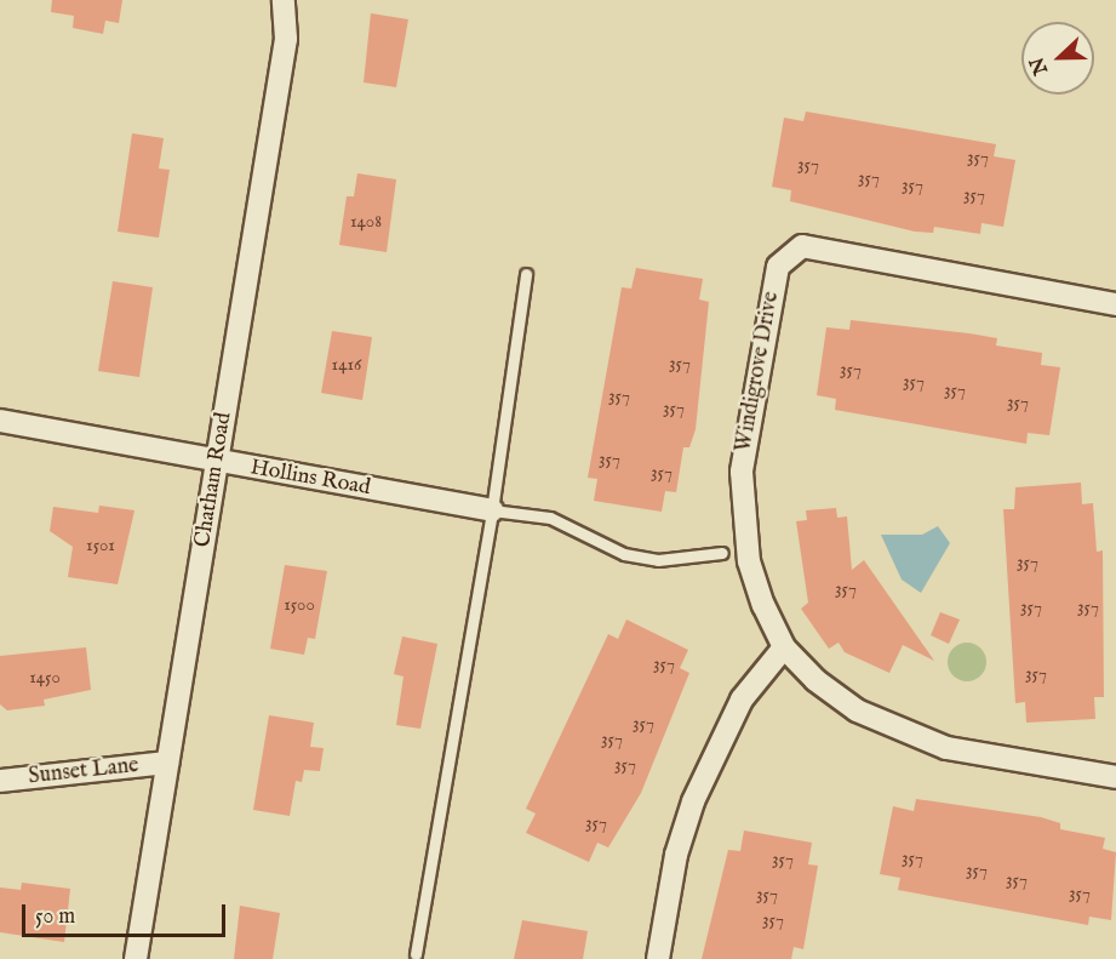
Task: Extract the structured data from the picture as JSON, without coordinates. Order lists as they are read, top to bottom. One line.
{"streets":{"street":["Windigrove Drive","Hollins Road","Chatham Road","Sunset Lane"]},"crossings":[["Hollins Road","Chatham Road"],["Chatham Road","Sunset Lane"]],"house_numbers":["357","357","357","357","357","1408","357","1416","357","357","357","357","357","357","357","357","1501","357","357","1500","357","357","357","357","1450","357","357","357","357","357","357","357","357","357","357","357"],"scale_bar":"50 m","north":"left"}
